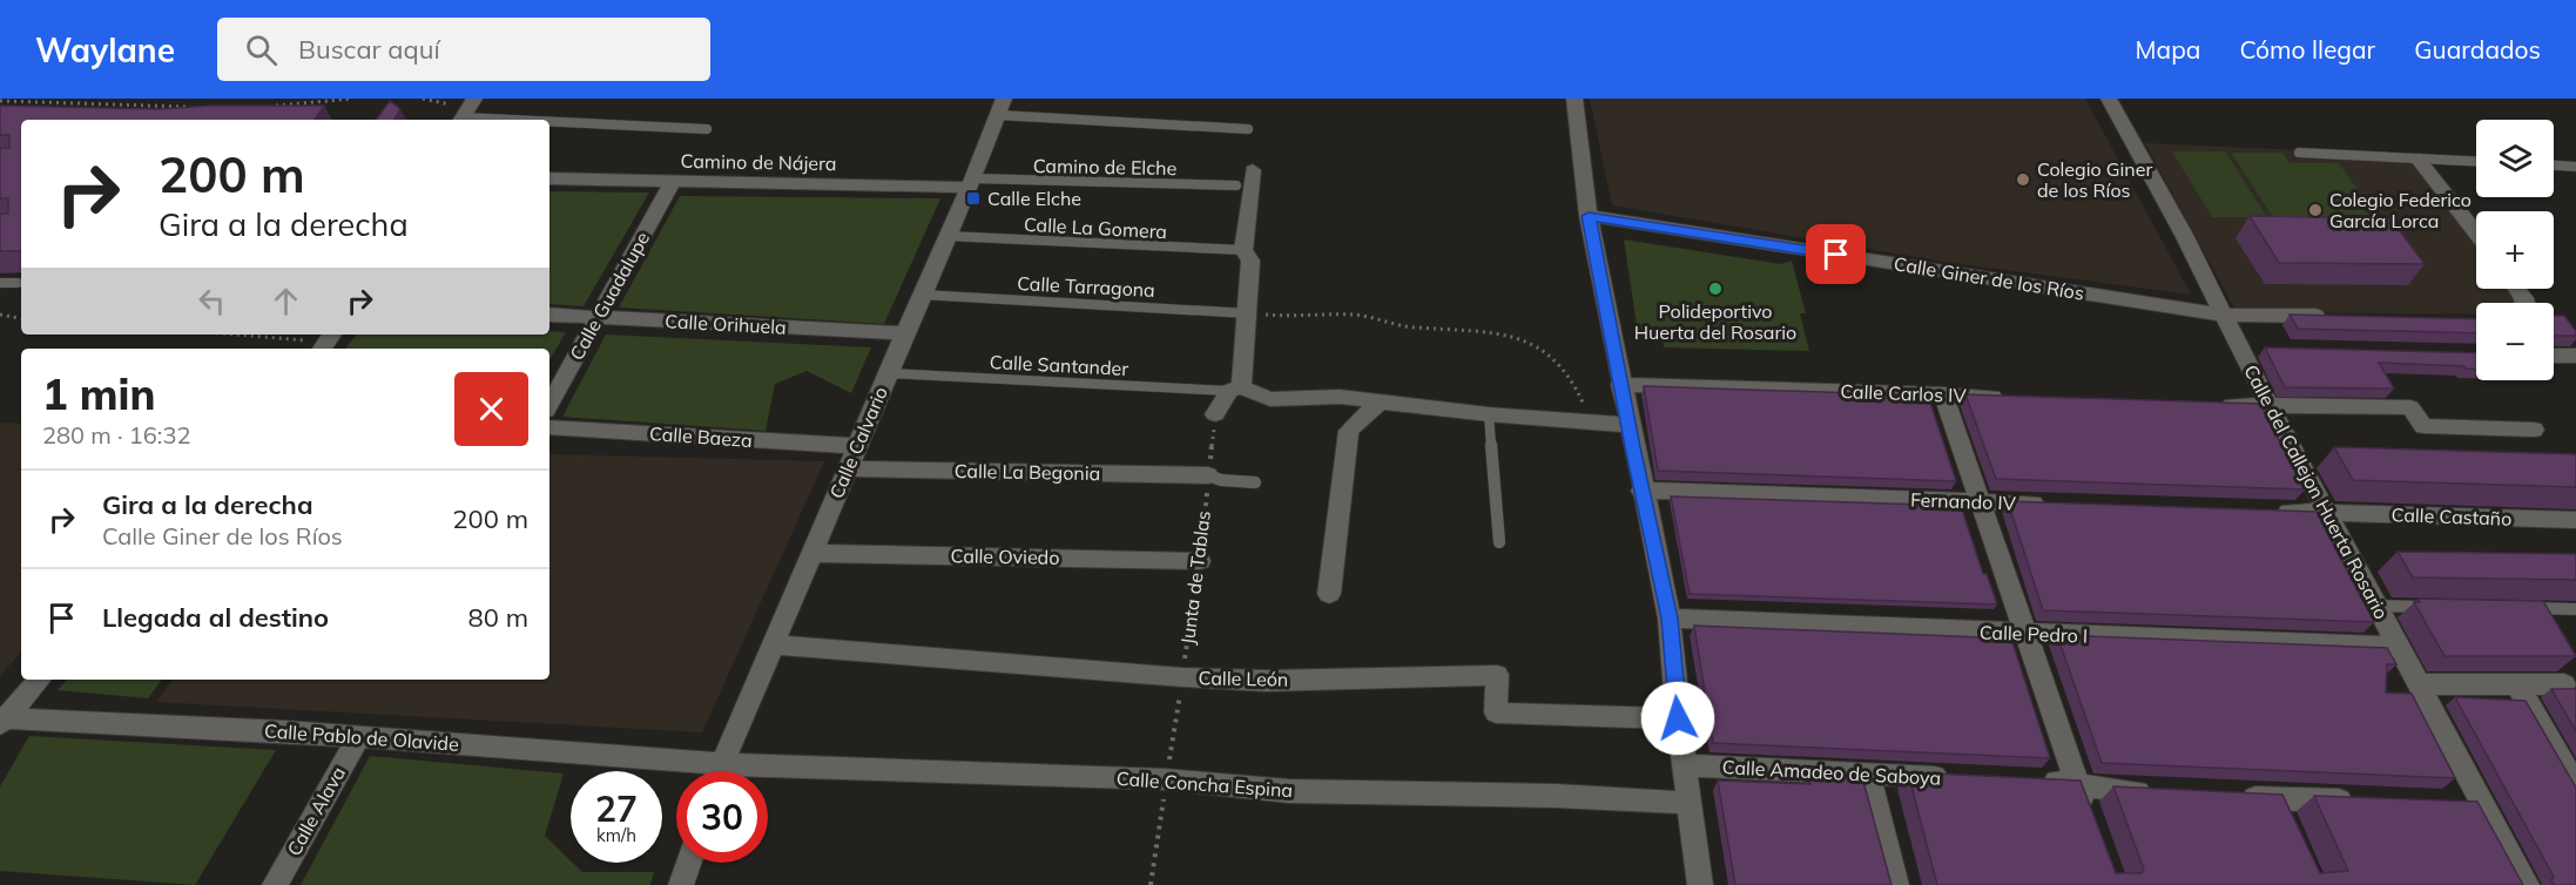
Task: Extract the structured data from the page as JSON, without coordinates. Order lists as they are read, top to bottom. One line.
{"streets":{"street":["Camino de Nájera","Calle Giner de los Ríos","Calle Guadalupe","Calle Orihuela","Calle Carlos IV","Calle Baeza","Calle Calvario","Calle La Begonia","Calle del Callejon Huerta Rosario","Fernando IV","Calle Castaño","Calle Oviedo","Calle Pedro I","Calle León","Calle Pablo de Olavide","Calle Amadeo de Saboya","Calle Concha Espina","Calle Alava"],"lane":["Camino de Elche","Calle La Gomera","Calle Tarragona","Calle Santander"],"path":["Junta de Tablas"]},"crossings":[["Camino de Nájera","Camino de Elche"],["Camino de Nájera","Calle Guadalupe"],["Camino de Nájera","Calle Calvario"],["Camino de Elche","Calle Calvario"],["Calle La Gomera","Calle Calvario"],["Calle Giner de los Ríos","Calle del Callejon Huerta Rosario"],["Calle Tarragona","Calle Calvario"],["Calle Guadalupe","Calle Orihuela"],["Calle Orihuela","Calle Calvario"],["Calle Santander","Calle Calvario"],["Calle Baeza","Calle Calvario"],["Calle Calvario","Calle La Begonia"],["Calle Calvario","Calle Oviedo"],["Calle Calvario","Calle León"],["Calle La Begonia","Junta de Tablas"],["Calle del Callejon Huerta Rosario","Calle Castaño"],["Calle del Callejon Huerta Rosario","Calle Pedro I"],["Calle Oviedo","Junta de Tablas"],["Junta de Tablas","Calle León"],["Junta de Tablas","Calle Concha Espina"],["Calle Pablo de Olavide","Calle Alava"]],"places":{"other":["Colegio Giner de los Ríos","Colegio Federico García Lorca","Polideportivo Huerta del Rosario"],"transit":["Calle Elche"]},"page":{"header":"Waylane","search":"Buscar aquí","nav":["Mapa","Cómo llegar","Guardados"],"map_buttons":["+","−"],"turn":["200 m","Gira a la derecha"],"heading":["1 min","280 m · 16:32"],"list":[{"name":"Gira a la derecha","note":"Calle Giner de los Ríos","value":"200 m"},{"name":"Llegada al destino","value":"80 m"}],"speed":"27 km/h","limit":"30"}}
